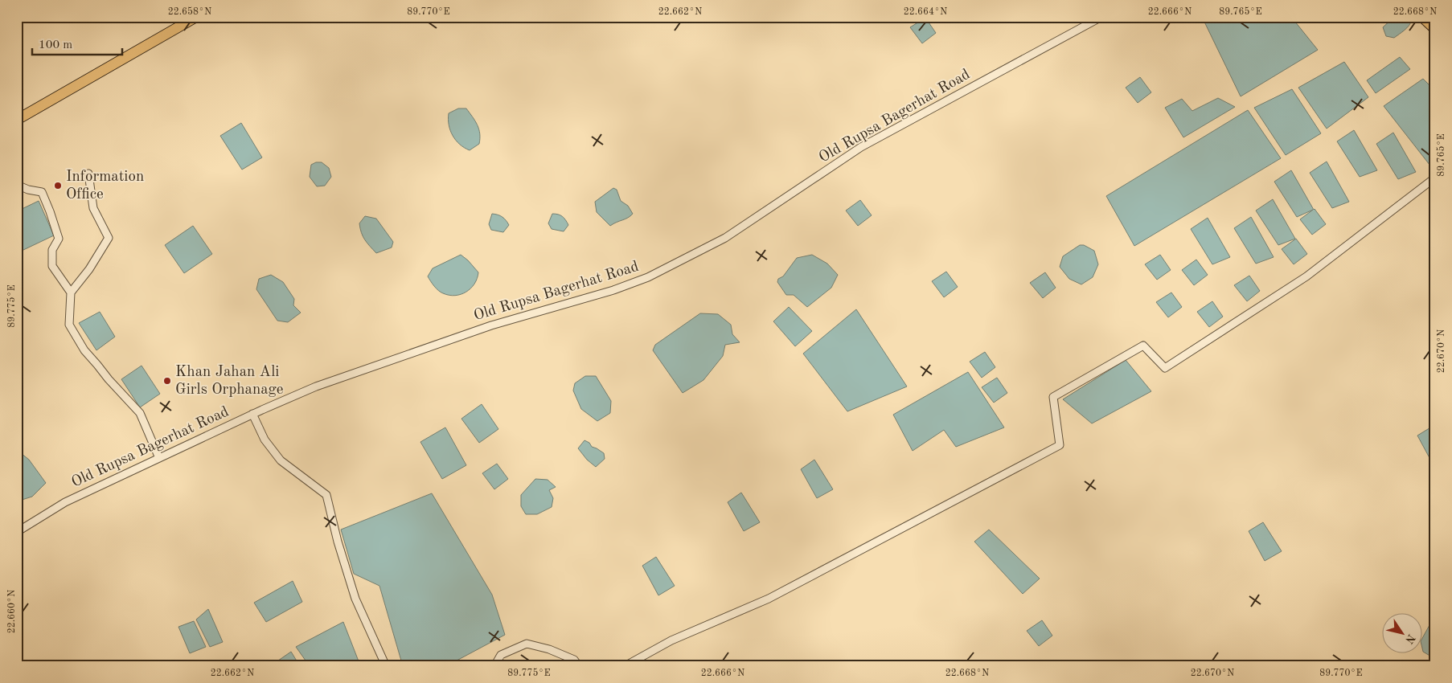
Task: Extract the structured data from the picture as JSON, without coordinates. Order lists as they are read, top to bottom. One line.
{"streets":{"street":["Old Rupsa Bagerhat Road"]},"places":["Information Office","Khan Jahan Ali Girls Orphanage"],"scale_bar":"100 m","north":"bottom right","coordinates":["22.658°N","89.770°E","22.662°N","22.664°N","22.666°N","89.765°E","22.668°N","89.775°E","22.670°N","22.660°N"]}
